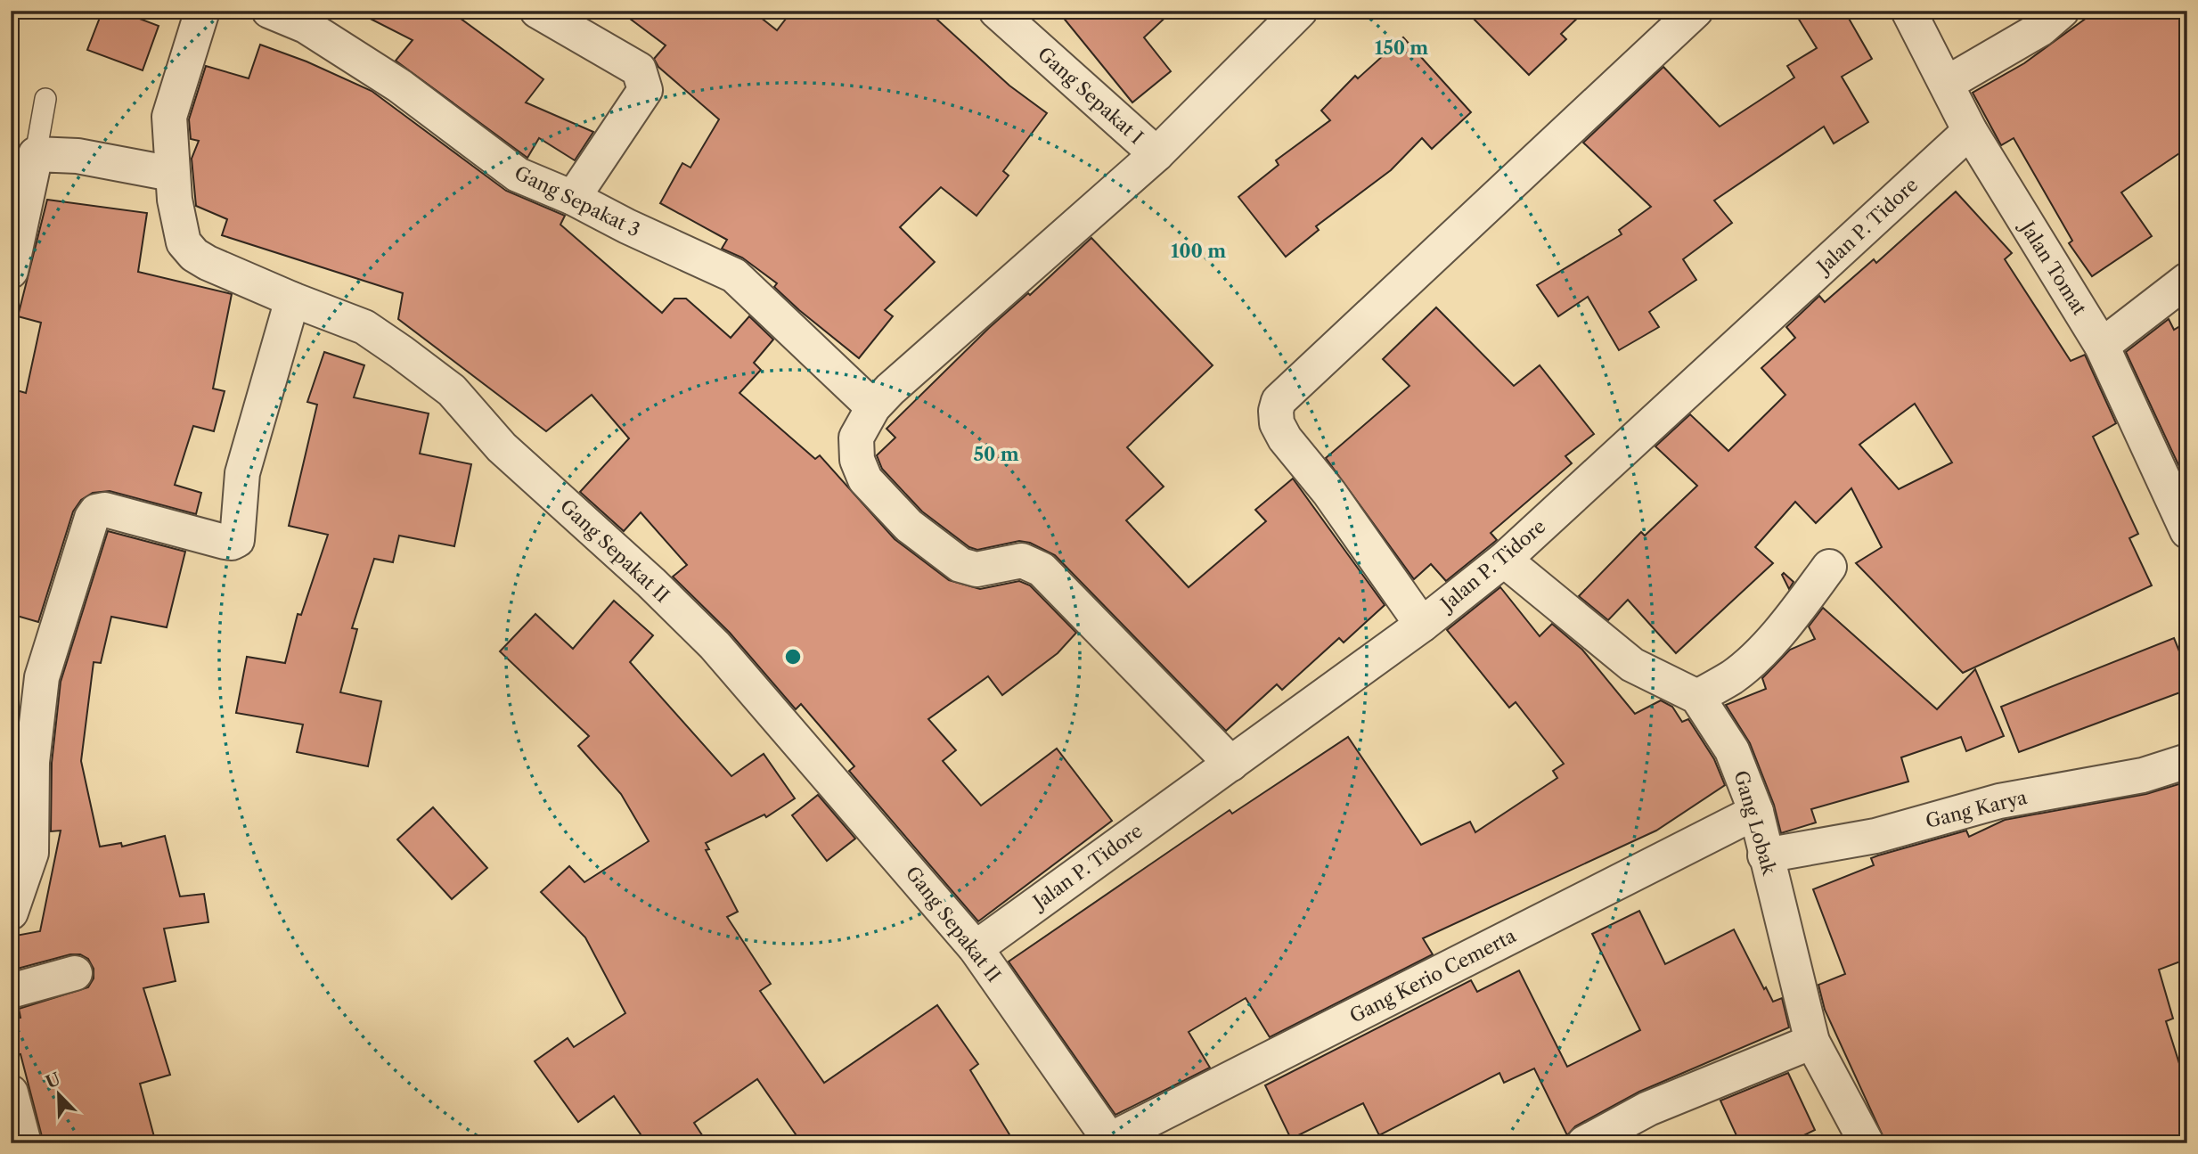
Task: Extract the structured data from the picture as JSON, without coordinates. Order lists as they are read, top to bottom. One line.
{"streets":{"street":["Gang Sepakat I","Gang Sepakat 3","Jalan P. Tidore","Jalan Tomat","Gang Sepakat II","Gang Karya","Gang Lobak","Gang Kerio Cemerta"]},"crossings":[["Jalan P. Tidore","Jalan Tomat"],["Jalan P. Tidore","Gang Sepakat II"],["Gang Sepakat II","Gang Kerio Cemerta"],["Gang Karya","Gang Lobak"],["Gang Lobak","Gang Kerio Cemerta"]],"north":"top left","rings":["150 m","100 m","50 m"]}
